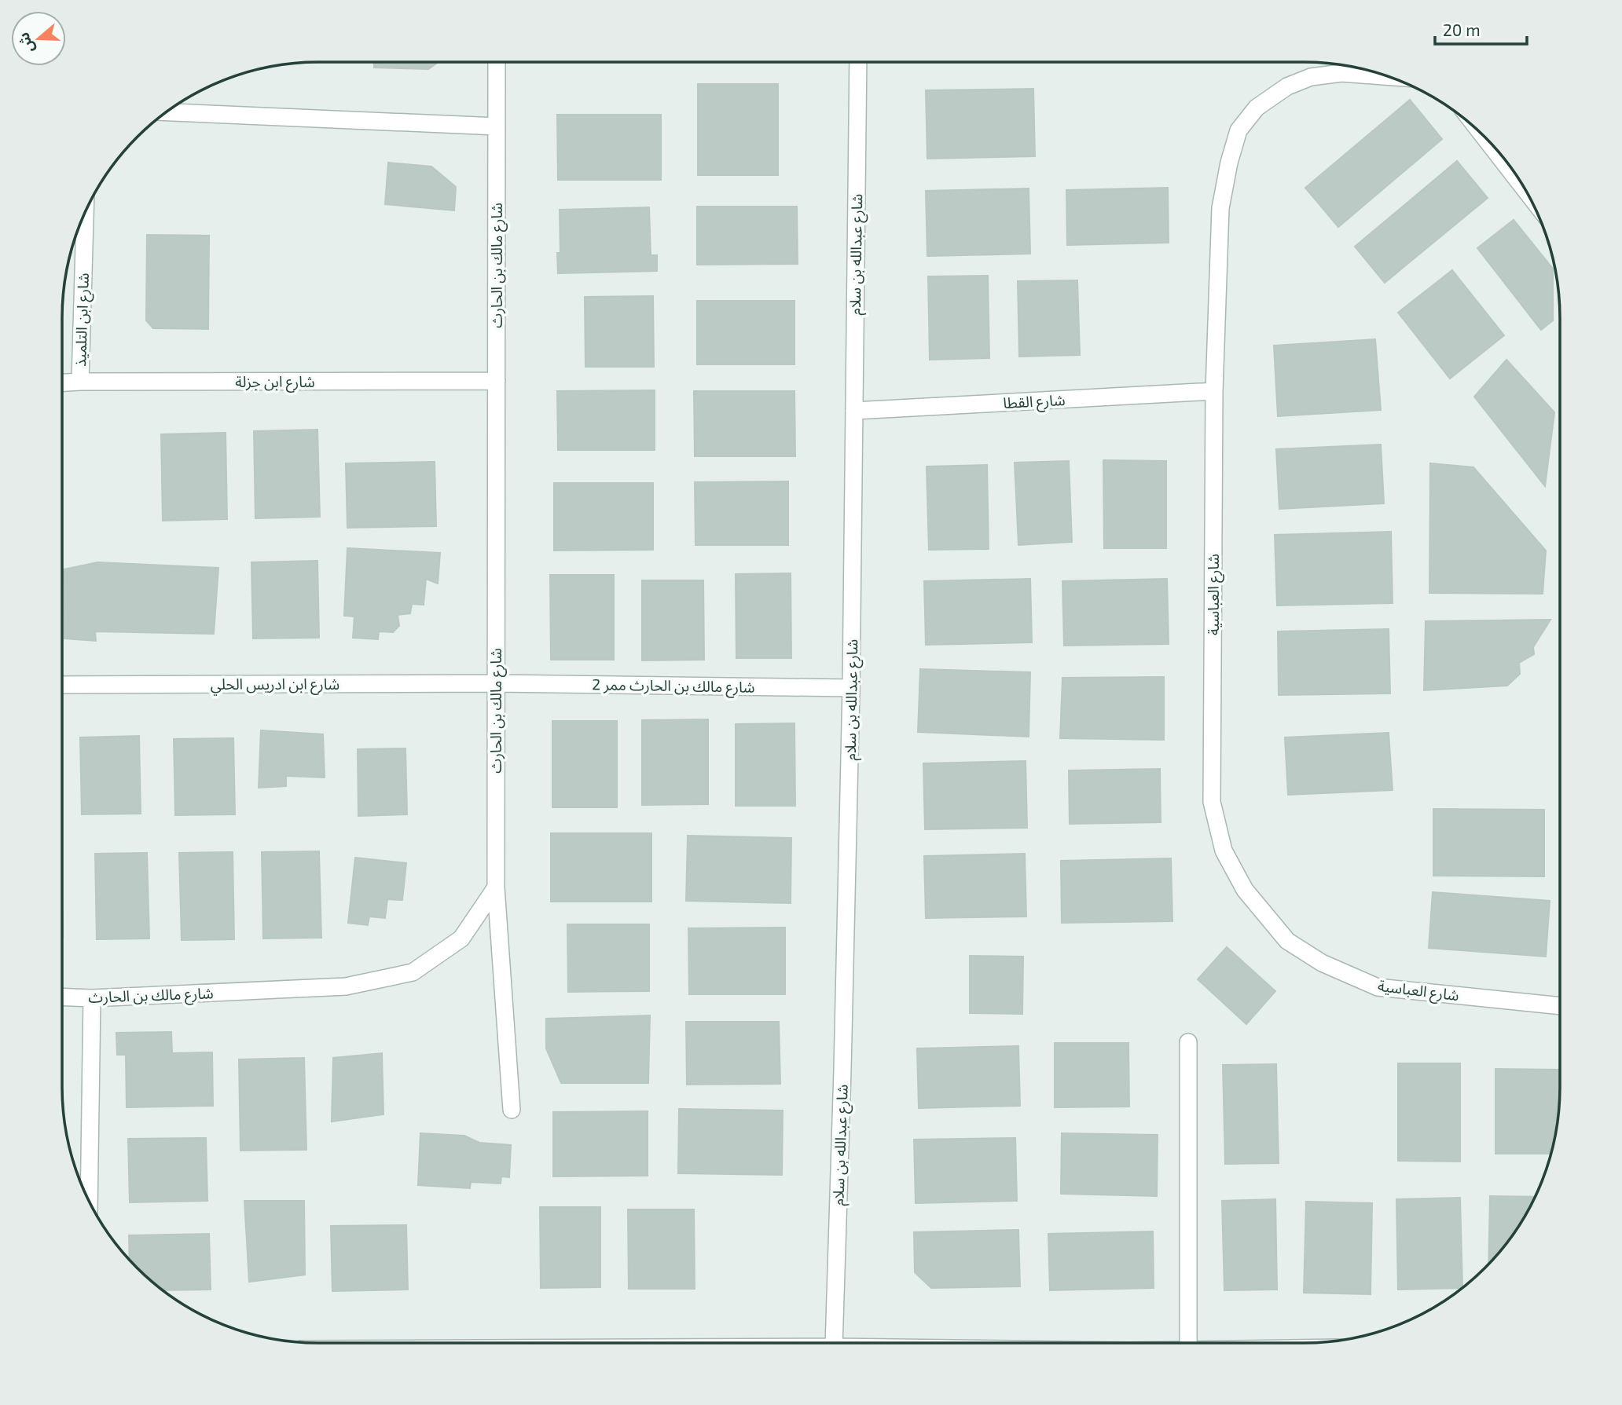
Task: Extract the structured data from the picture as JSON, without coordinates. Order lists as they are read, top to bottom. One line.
{"streets":{"street":["شارع عبدالله بن سلام","شارع مالك بن الحارث","شارع ابن التلميذ","شارع ابن جزلة","شارع القطا","شارع العباسية","شارع ابن ادريس الحلي","شارع مالك بن الحارث ممر 2"]},"crossings":[["شارع عبدالله بن سلام","شارع القطا"],["شارع عبدالله بن سلام","شارع مالك بن الحارث ممر 2"],["شارع مالك بن الحارث","شارع ابن جزلة"],["شارع مالك بن الحارث","شارع ابن ادريس الحلي"],["شارع مالك بن الحارث","شارع مالك بن الحارث ممر 2"],["شارع ابن التلميذ","شارع ابن جزلة"],["شارع القطا","شارع العباسية"],["شارع ابن ادريس الحلي","شارع مالك بن الحارث ممر 2"]],"scale_bar":"20 m","north":"left"}
